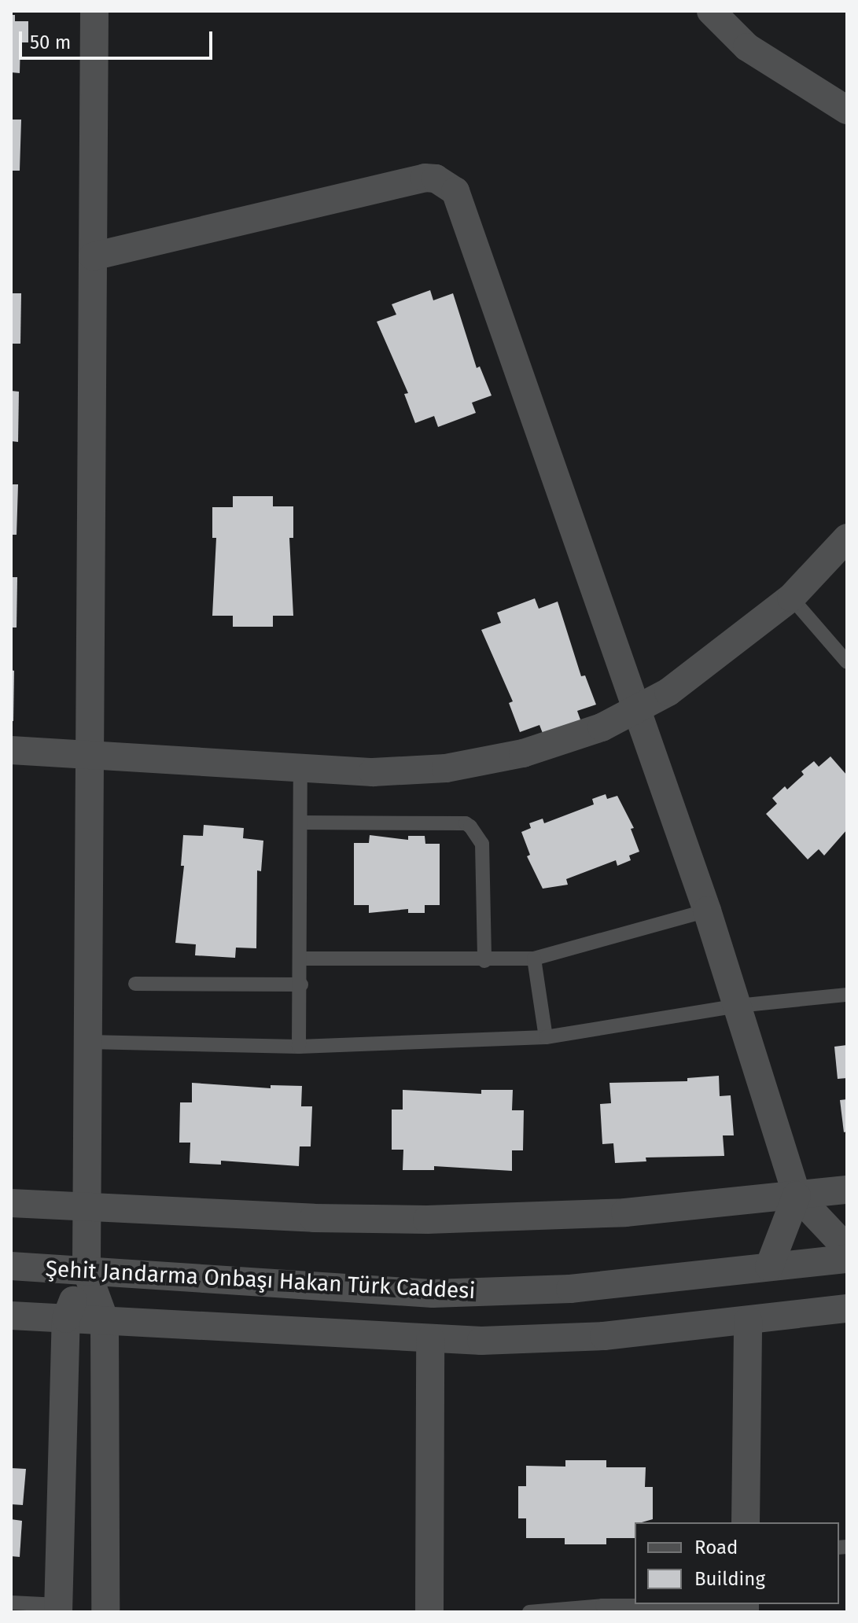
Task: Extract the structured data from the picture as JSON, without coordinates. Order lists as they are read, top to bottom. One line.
{"streets":{"street":["Şehit Jandarma Onbaşı Hakan Türk Caddesi"]},"legend":["Road","Building"],"scale_bar":"50 m"}
